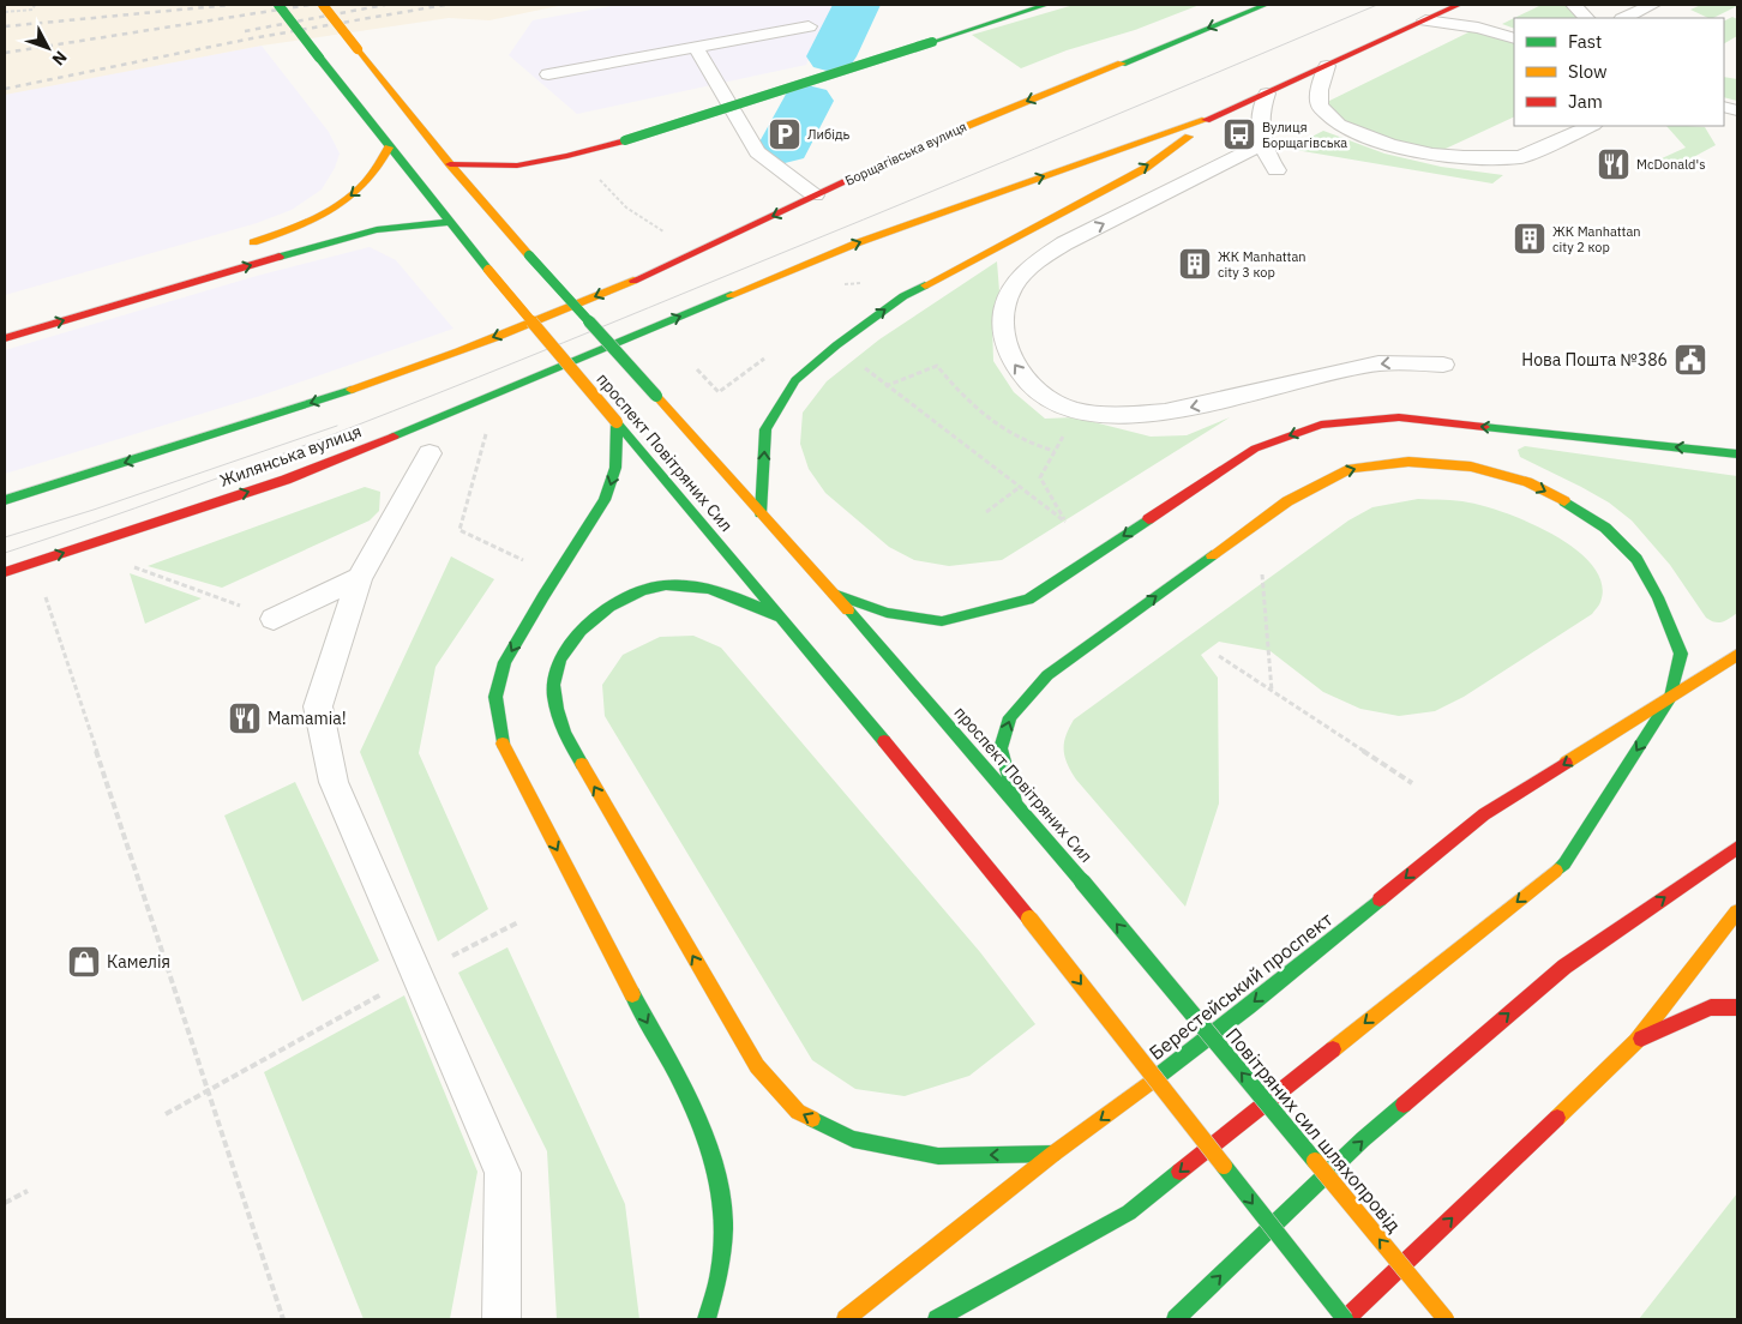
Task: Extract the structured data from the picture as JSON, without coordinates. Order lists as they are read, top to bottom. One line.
{"streets":{"main road":["Борщагівська вулиця","проспект Повітряних Сил","Жилянська вулиця","Берестейський проспект","Повітряних сил шляхопровід"]},"crossings":[["проспект Повітряних Сил","Повітряних сил шляхопровід"]],"one_way":["Жилянська вулиця","Повітряних сил шляхопровід"],"places":{"parking":["Либідь"],"bus stop":["Вулиця Борщагівська"],"restaurant":["McDonald's","Mamamia!"],"building":["ЖК Manhattan city 2 кор","ЖК Manhattan city 3 кор"],"public building":["Нова Пошта №386"],"shop":["Камелія"]},"legend":["Fast","Slow","Jam"],"north":"bottom right"}
